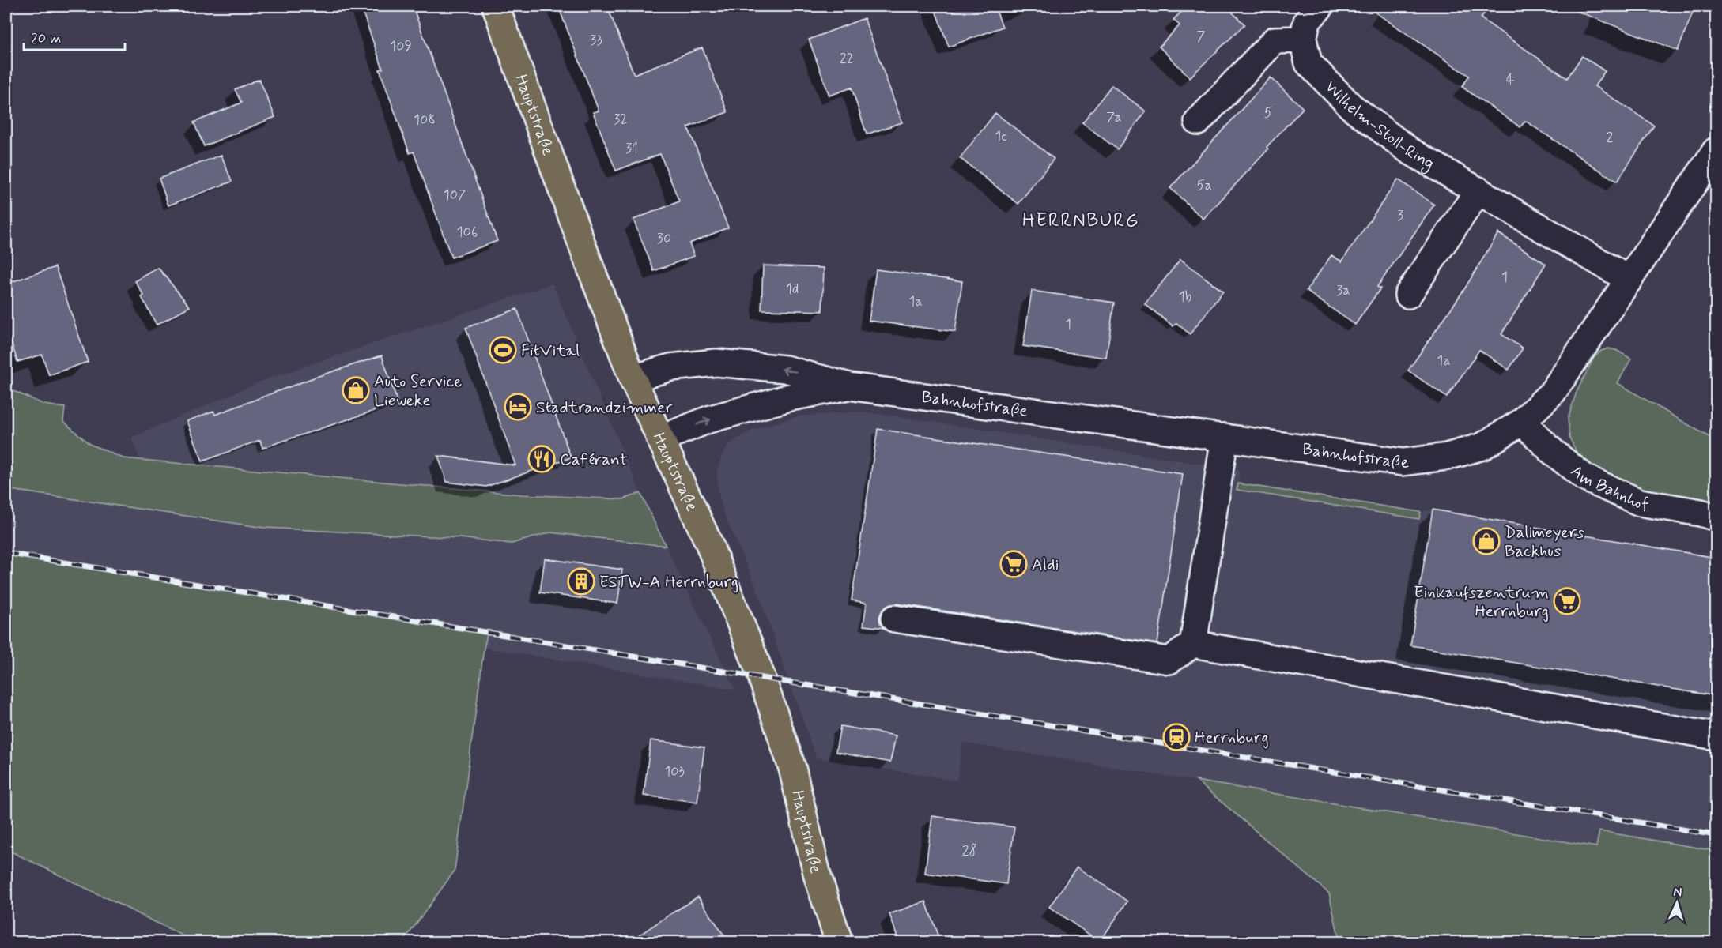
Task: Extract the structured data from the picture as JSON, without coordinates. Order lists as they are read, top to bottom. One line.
{"streets":{"main road":["Hauptstraße"],"street":["Wilhelm-Stoll-Ring","Bahnhofstraße","Am Bahnhof"]},"crossings":[["Hauptstraße","Bahnhofstraße"],["Wilhelm-Stoll-Ring","Bahnhofstraße"],["Bahnhofstraße","Am Bahnhof"]],"districts":["HERRNBURG"],"places":{"sports":["FitVital"],"shop":["Auto Service Lieweke","Dallmeyers Backhus"],"hotel":["Stadtrandzimmer"],"restaurant":["Caférant"],"supermarket":["Aldi","Einkaufszentrum Herrnburg"],"building":["ESTW-A Herrnburg"],"station":["Herrnburg"]},"house_numbers":["7","33","109","22","4","5","7a","32","108","1c","2","31","5a","107","3","106","30","1","1d","3a","1b","1a","1","1a","103","28"],"scale_bar":"20 m","north":"top"}
